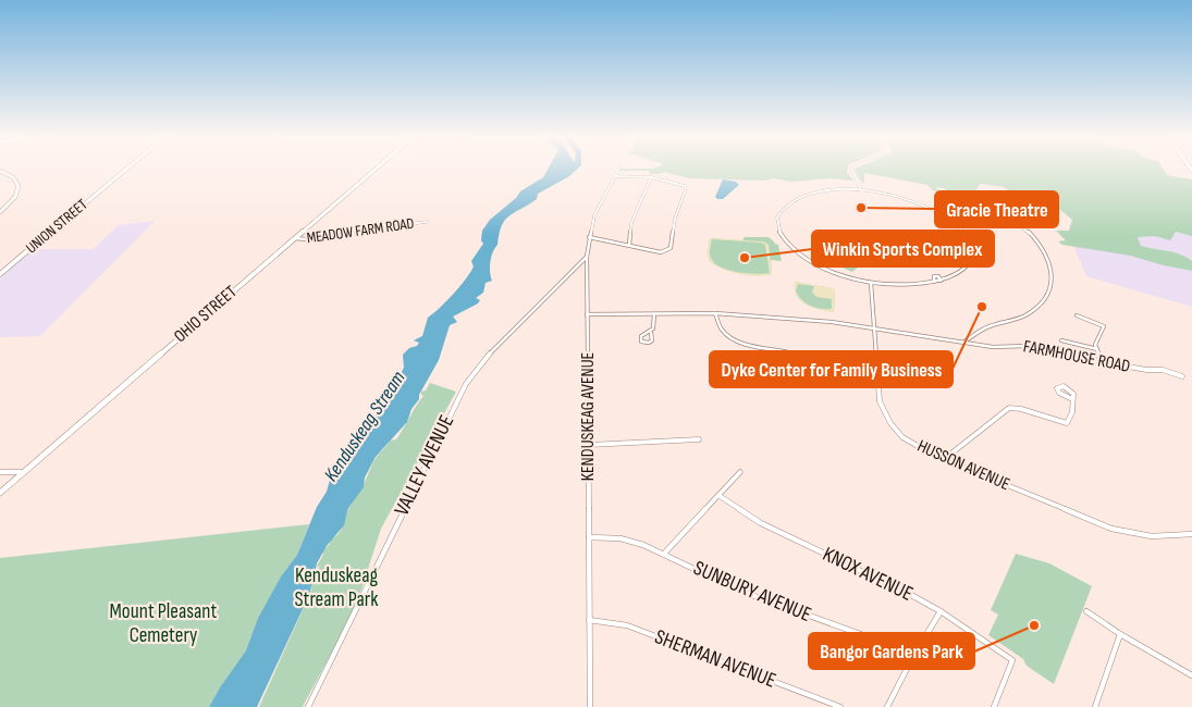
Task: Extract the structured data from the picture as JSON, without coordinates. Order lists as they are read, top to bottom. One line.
{"streets":{"street":["UNION STREET","MEADOW FARM ROAD","OHIO STREET","FARMHOUSE ROAD","KENDUSKEAG AVENUE","VALLEY AVENUE","HUSSON AVENUE","KNOX AVENUE","SUNBURY AVENUE","SHERMAN AVENUE"]},"crossings":[["MEADOW FARM ROAD","OHIO STREET"],["FARMHOUSE ROAD","HUSSON AVENUE"],["KENDUSKEAG AVENUE","VALLEY AVENUE"],["KENDUSKEAG AVENUE","SUNBURY AVENUE"],["KENDUSKEAG AVENUE","SHERMAN AVENUE"]],"water":["Kenduskeag Stream"],"parks":["Kenduskeag Stream Park","Mount Pleasant Cemetery"],"places":["Gracie Theatre","Winkin Sports Complex","Dyke Center for Family Business","Bangor Gardens Park"]}
